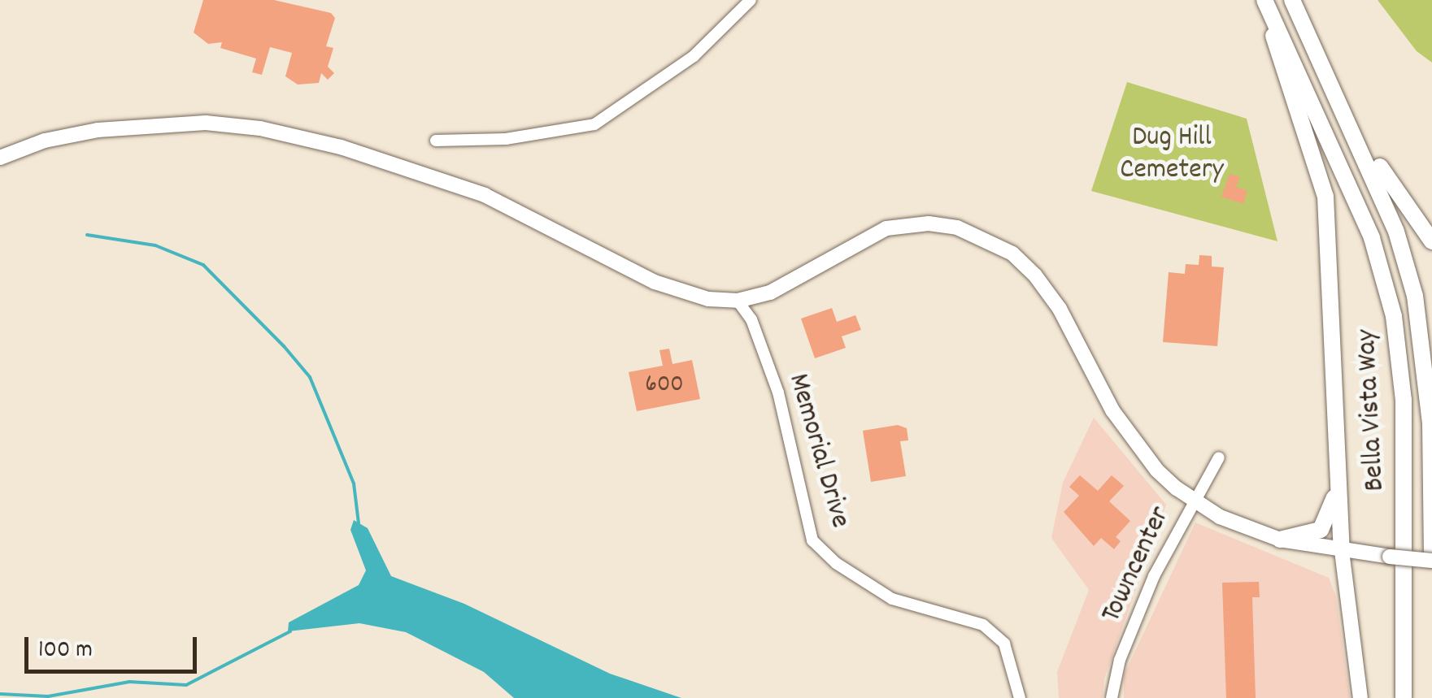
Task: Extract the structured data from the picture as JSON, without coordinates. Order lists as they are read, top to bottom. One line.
{"streets":{"main road":["Bella Vista Way"],"street":["Memorial Drive","Towncenter"]},"parks":["Dug Hill Cemetery"],"house_numbers":["600"],"scale_bar":"100 m"}
